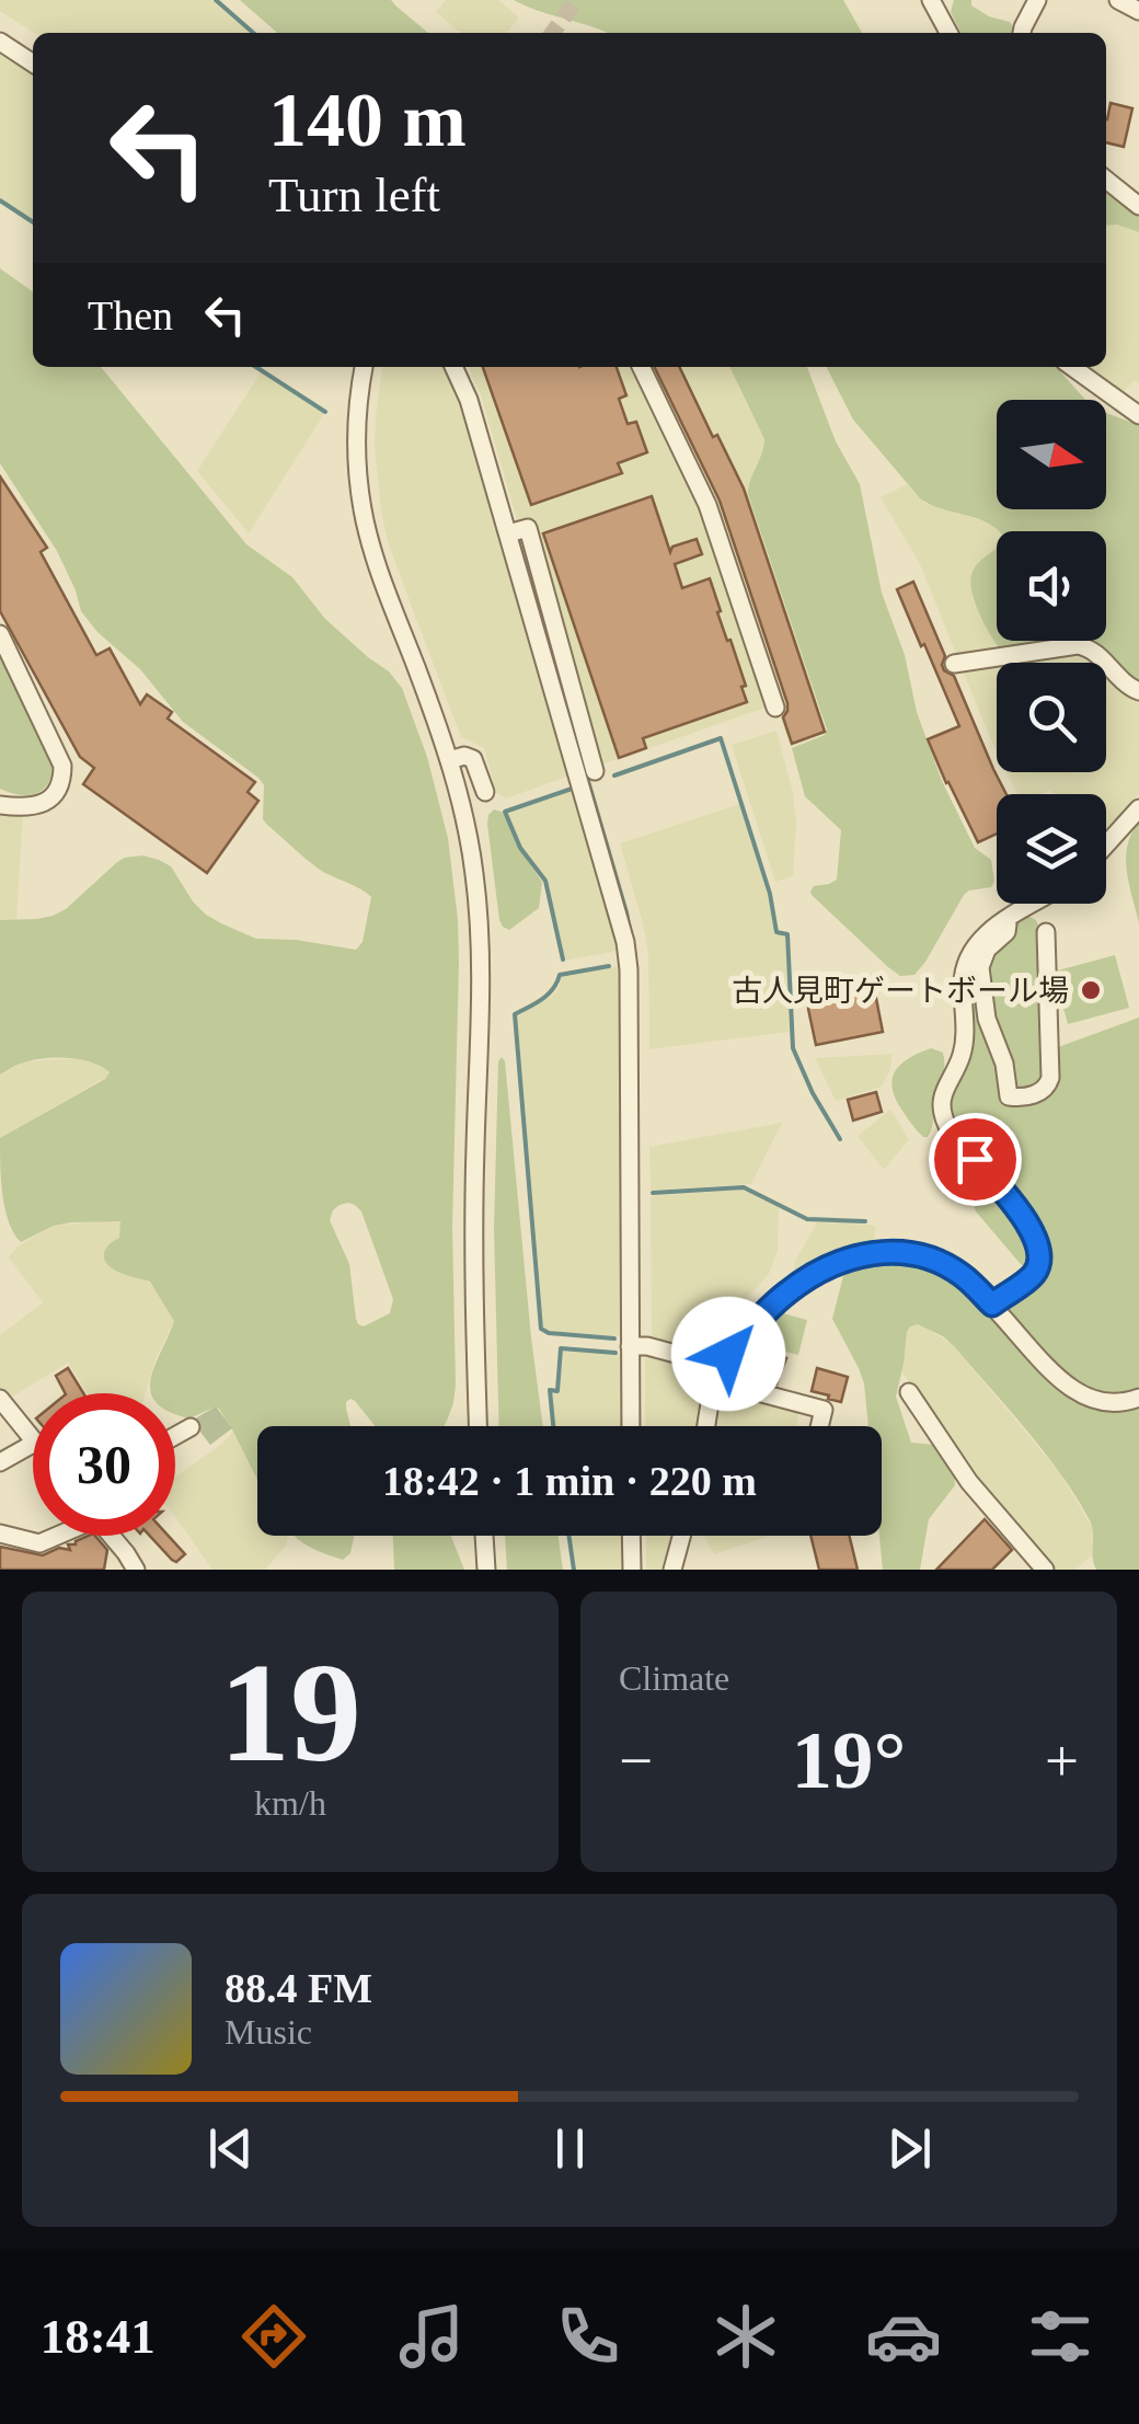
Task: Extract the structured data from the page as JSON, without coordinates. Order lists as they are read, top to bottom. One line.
{"places":["古人見町ゲートボール場"],"north":"right","page":{"turn":["140 m","Turn left"],"then":"Then","limit":"30","trip":"18:42 · 1 min · 220 m","tile":[["19","km/h"],"Climate"],"heat":["−","19°","+"],"song":["88.4 FM","Music"],"tabs":"18:41"}}
